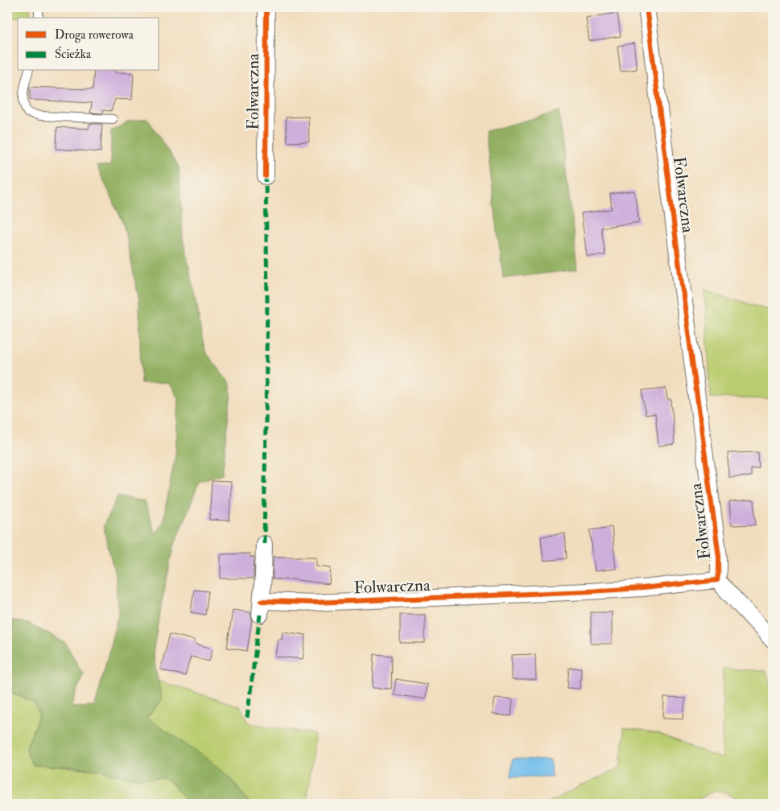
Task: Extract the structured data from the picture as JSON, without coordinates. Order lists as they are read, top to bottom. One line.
{"streets":{"street":["Folwarczna"]},"legend":["Droga rowerowa","Ścieżka"]}
